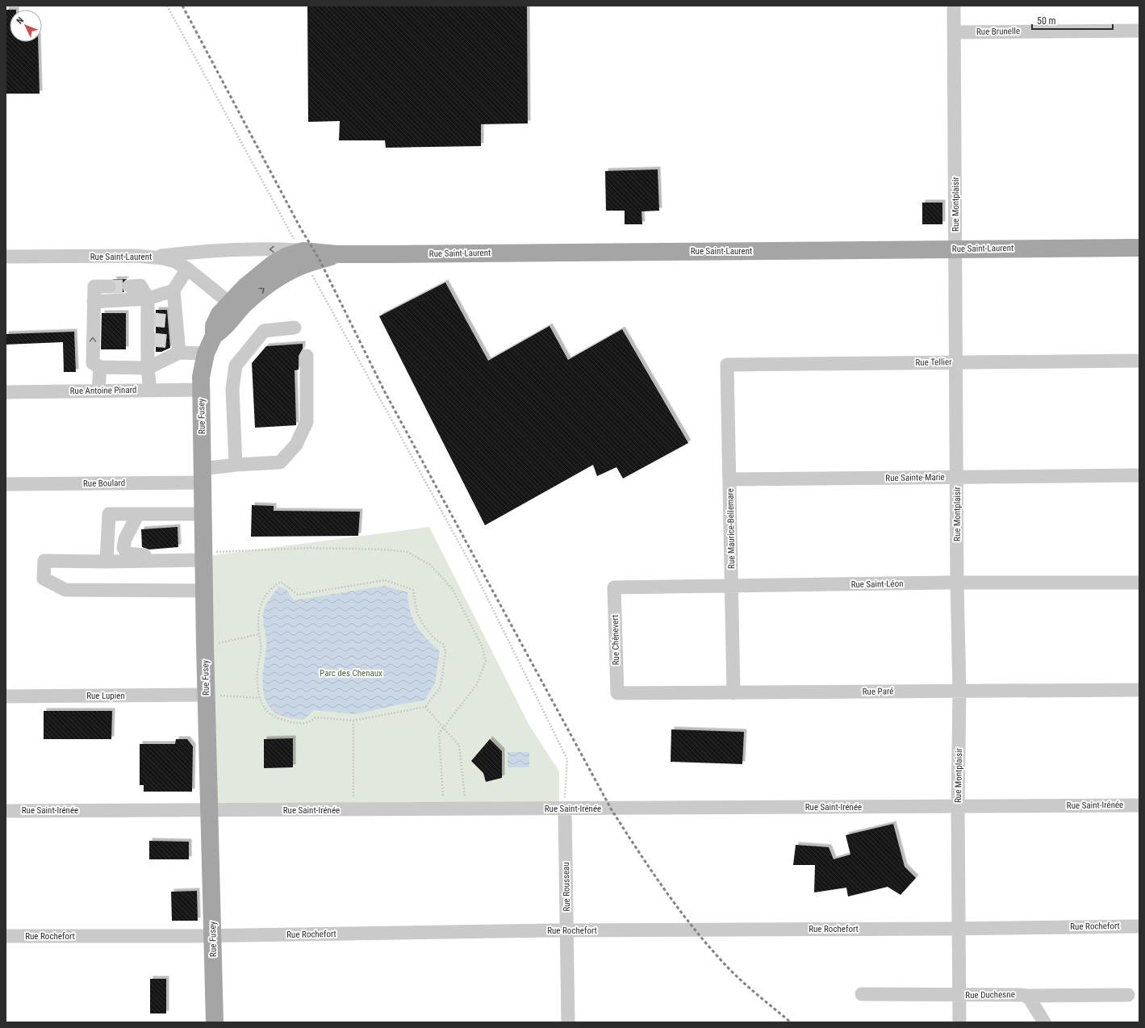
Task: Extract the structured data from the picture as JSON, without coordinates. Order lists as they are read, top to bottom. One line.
{"streets":{"main road":["Rue Saint-Laurent","Rue Fusey"],"street":["Rue Brunelle","Rue Montplaisir","Rue Tellier","Rue Antoine Pinard","Rue Sainte-Marie","Rue Boulard","Rue Maurice-Bellemare","Rue Saint-Léon","Rue Chênevert","Rue Paré","Rue Lupien","Rue Saint-Irénée","Rue Rousseau","Rue Rochefort","Rue Duchesne"]},"crossings":[["Rue Brunelle","Rue Montplaisir"],["Rue Montplaisir","Rue Saint-Laurent"],["Rue Montplaisir","Rue Tellier"],["Rue Montplaisir","Rue Sainte-Marie"],["Rue Montplaisir","Rue Saint-Léon"],["Rue Montplaisir","Rue Paré"],["Rue Montplaisir","Rue Saint-Irénée"],["Rue Montplaisir","Rue Rochefort"],["Rue Montplaisir","Rue Duchesne"],["Rue Saint-Laurent","Rue Fusey"],["Rue Tellier","Rue Maurice-Bellemare"],["Rue Antoine Pinard","Rue Fusey"],["Rue Fusey","Rue Boulard"],["Rue Fusey","Rue Lupien"],["Rue Fusey","Rue Saint-Irénée"],["Rue Fusey","Rue Rochefort"],["Rue Sainte-Marie","Rue Maurice-Bellemare"],["Rue Maurice-Bellemare","Rue Saint-Léon"],["Rue Maurice-Bellemare","Rue Paré"],["Rue Saint-Léon","Rue Chênevert"],["Rue Chênevert","Rue Paré"],["Rue Saint-Irénée","Rue Rousseau"],["Rue Rousseau","Rue Rochefort"]],"parks":["Parc des Chenaux"],"scale_bar":"50 m","north":"top left"}
